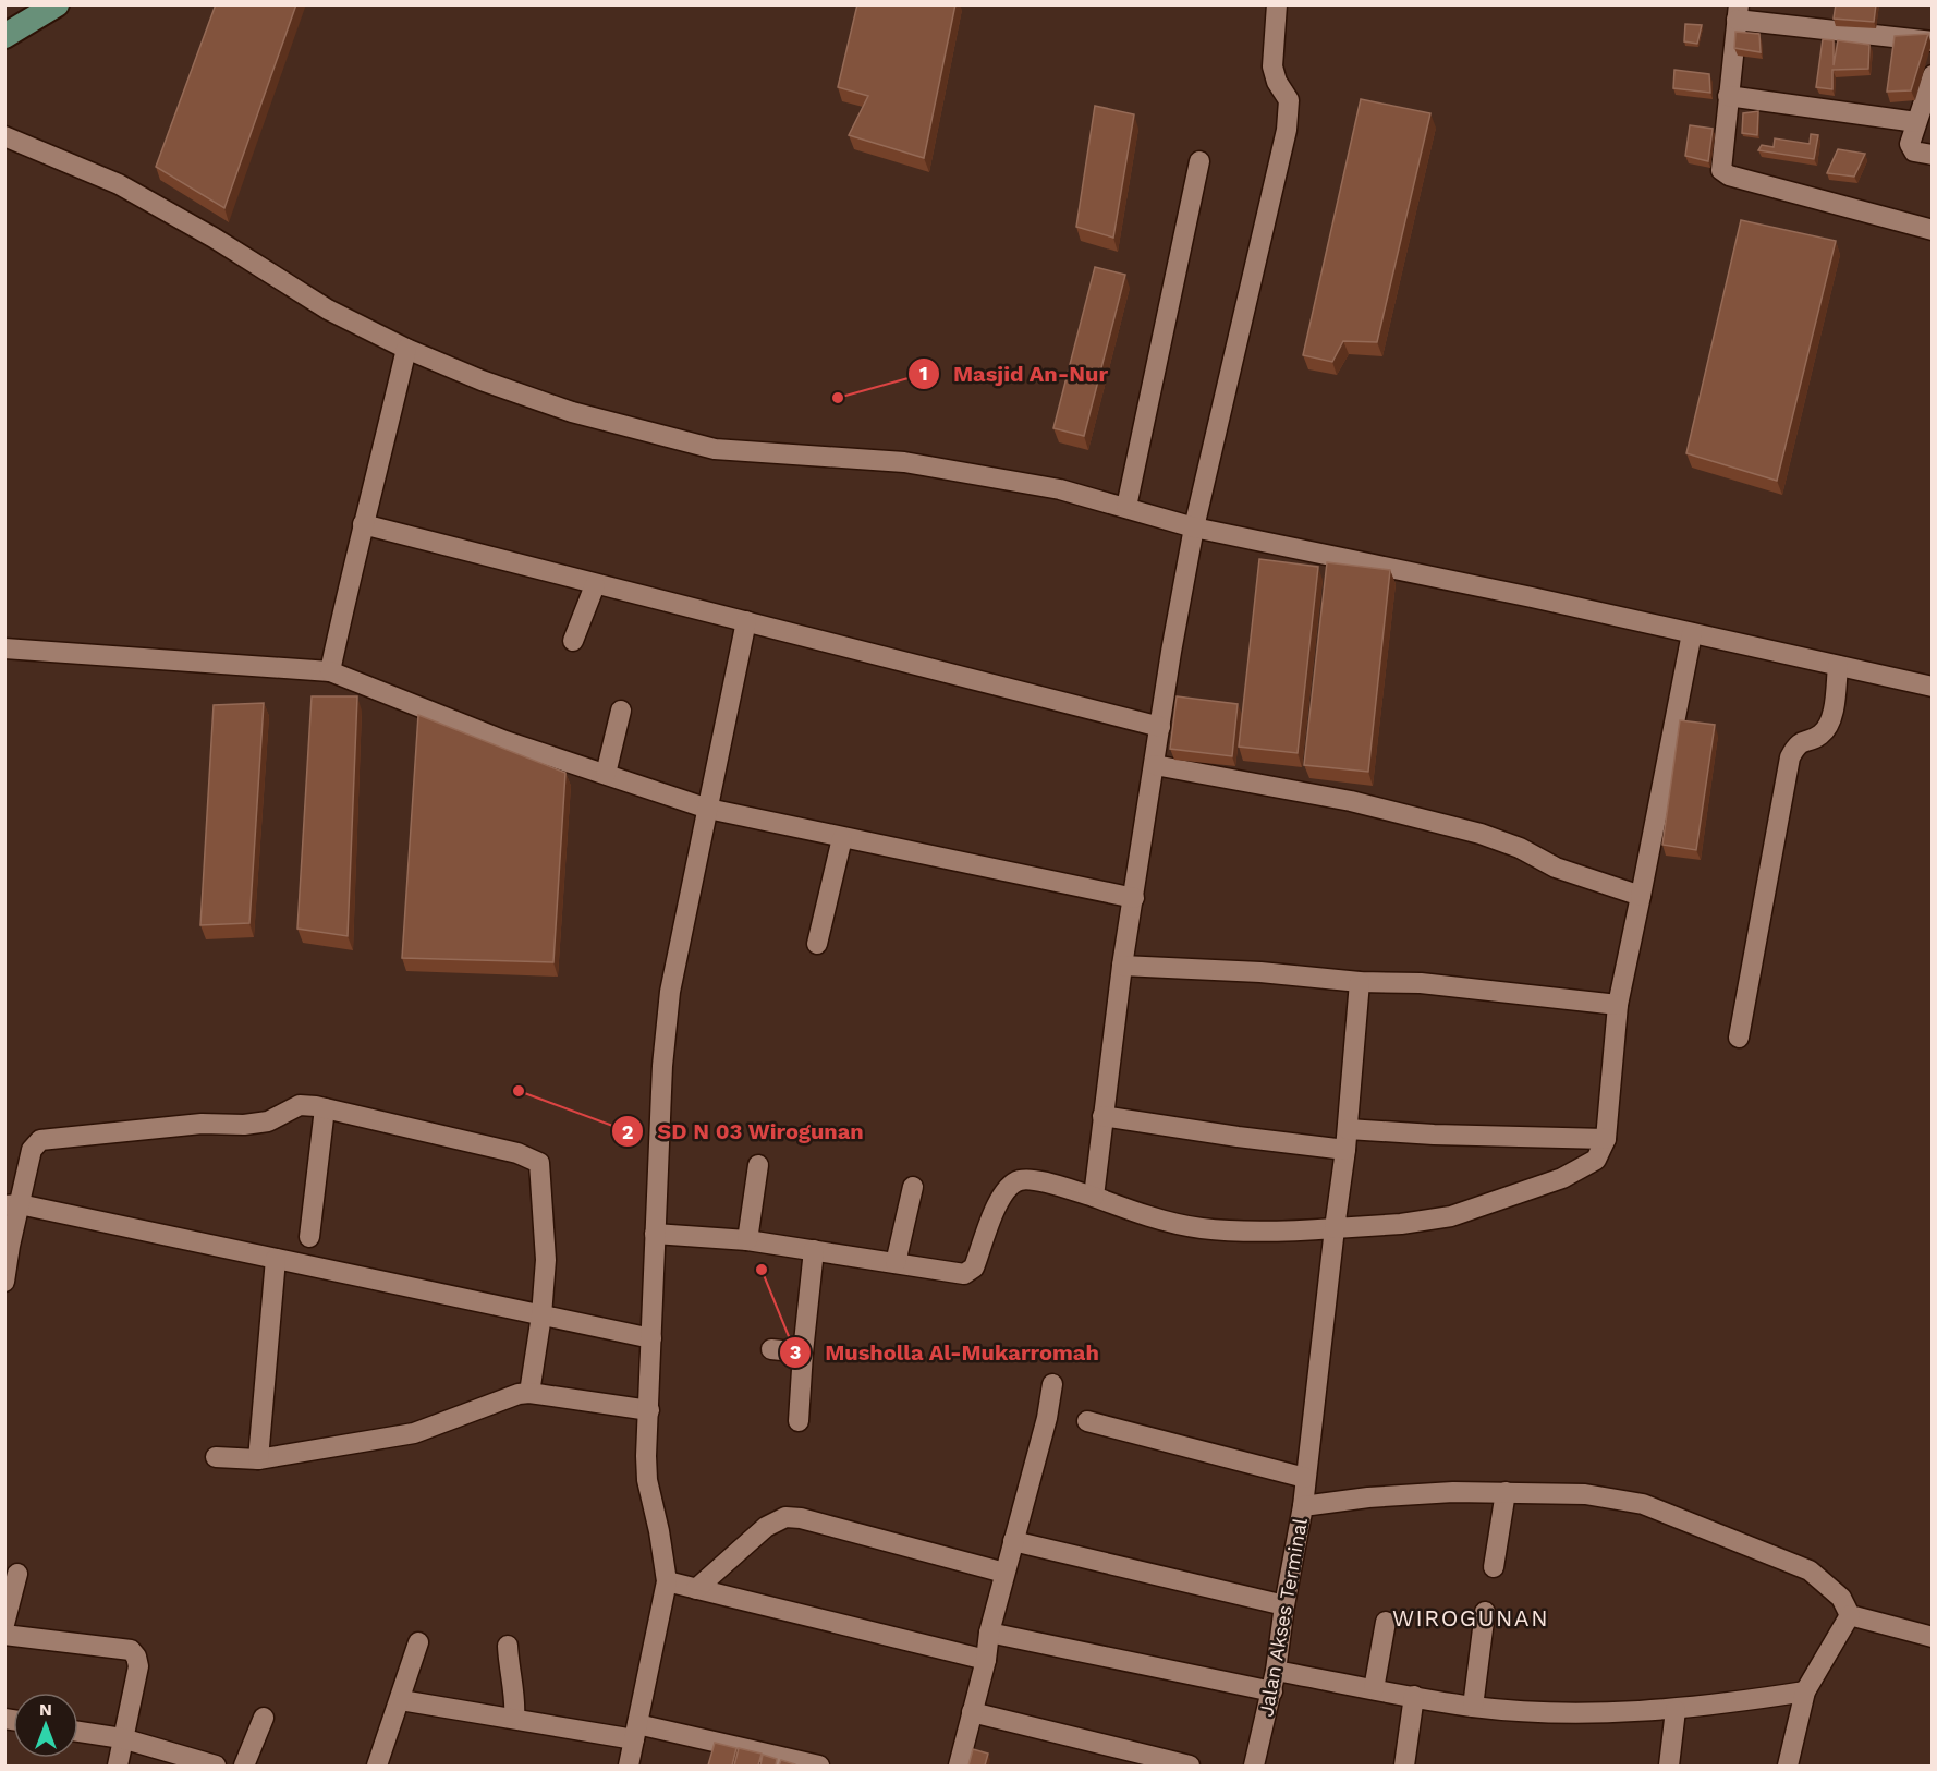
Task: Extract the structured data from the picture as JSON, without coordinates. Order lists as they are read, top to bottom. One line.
{"streets":{"street":["Jalan Akses Terminal"]},"districts":["WIROGUNAN"],"places":["Masjid An-Nur","SD N 03 Wirogunan","Musholla Al-Mukarromah"],"north":"top"}
